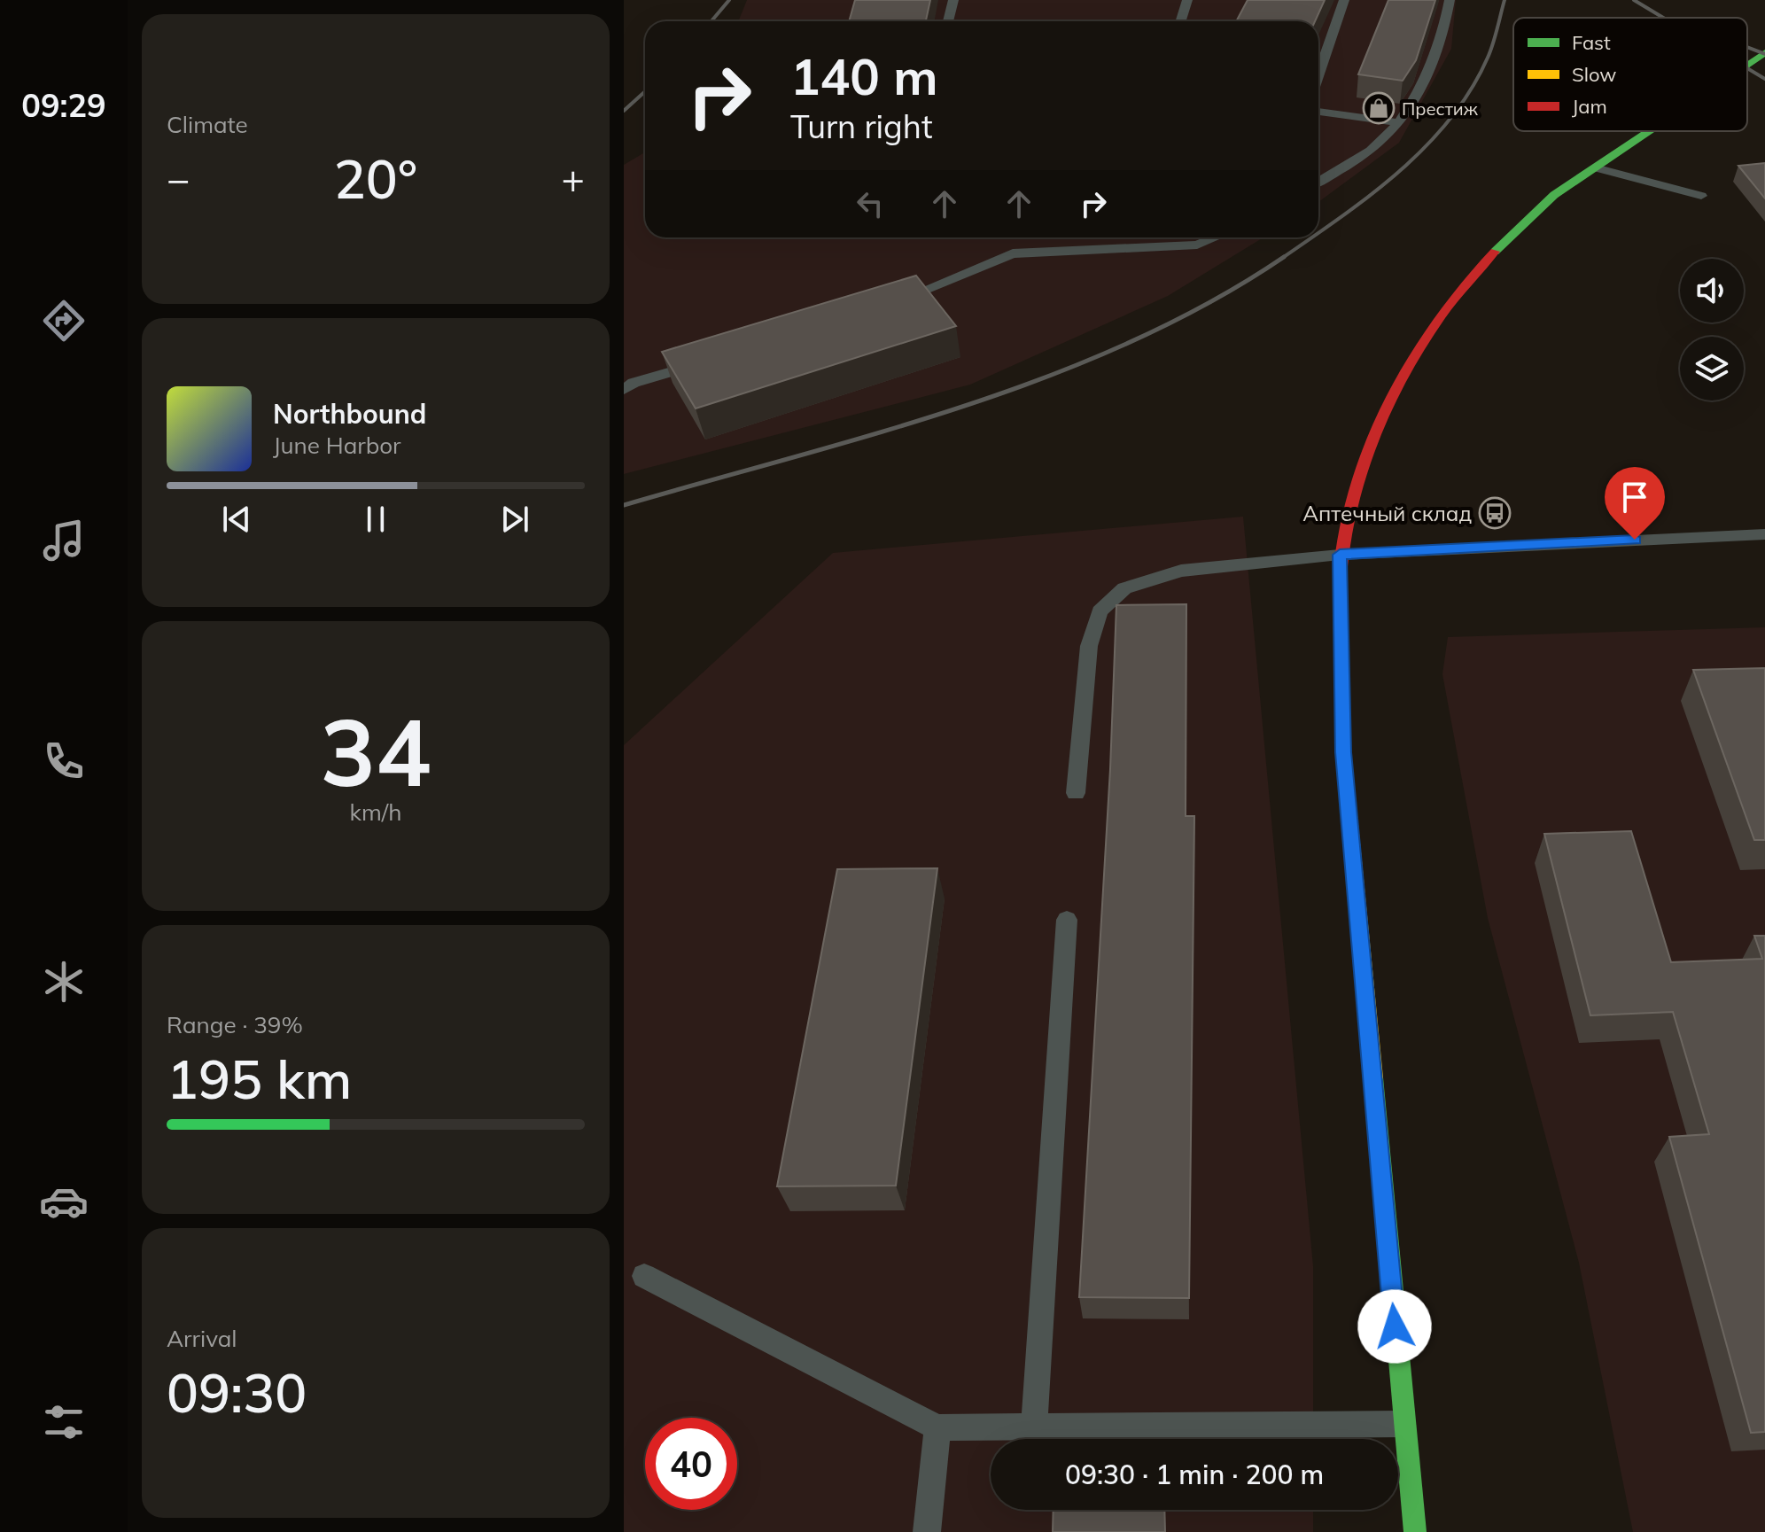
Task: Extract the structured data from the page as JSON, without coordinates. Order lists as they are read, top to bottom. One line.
{"places":{"shop":["Престиж"],"bus stop":["Аптечный склад"]},"legend":["Fast","Slow","Jam"],"page":{"tabs":"09:29","tile":["Climate",["34","km/h"],["Range · 39%","195 km"],["Arrival","09:30"]],"turn":["140 m","Turn right"],"heat":["−","20°","+"],"song":["Northbound","June Harbor"],"limit":"40","trip":"09:30 · 1 min · 200 m"}}
